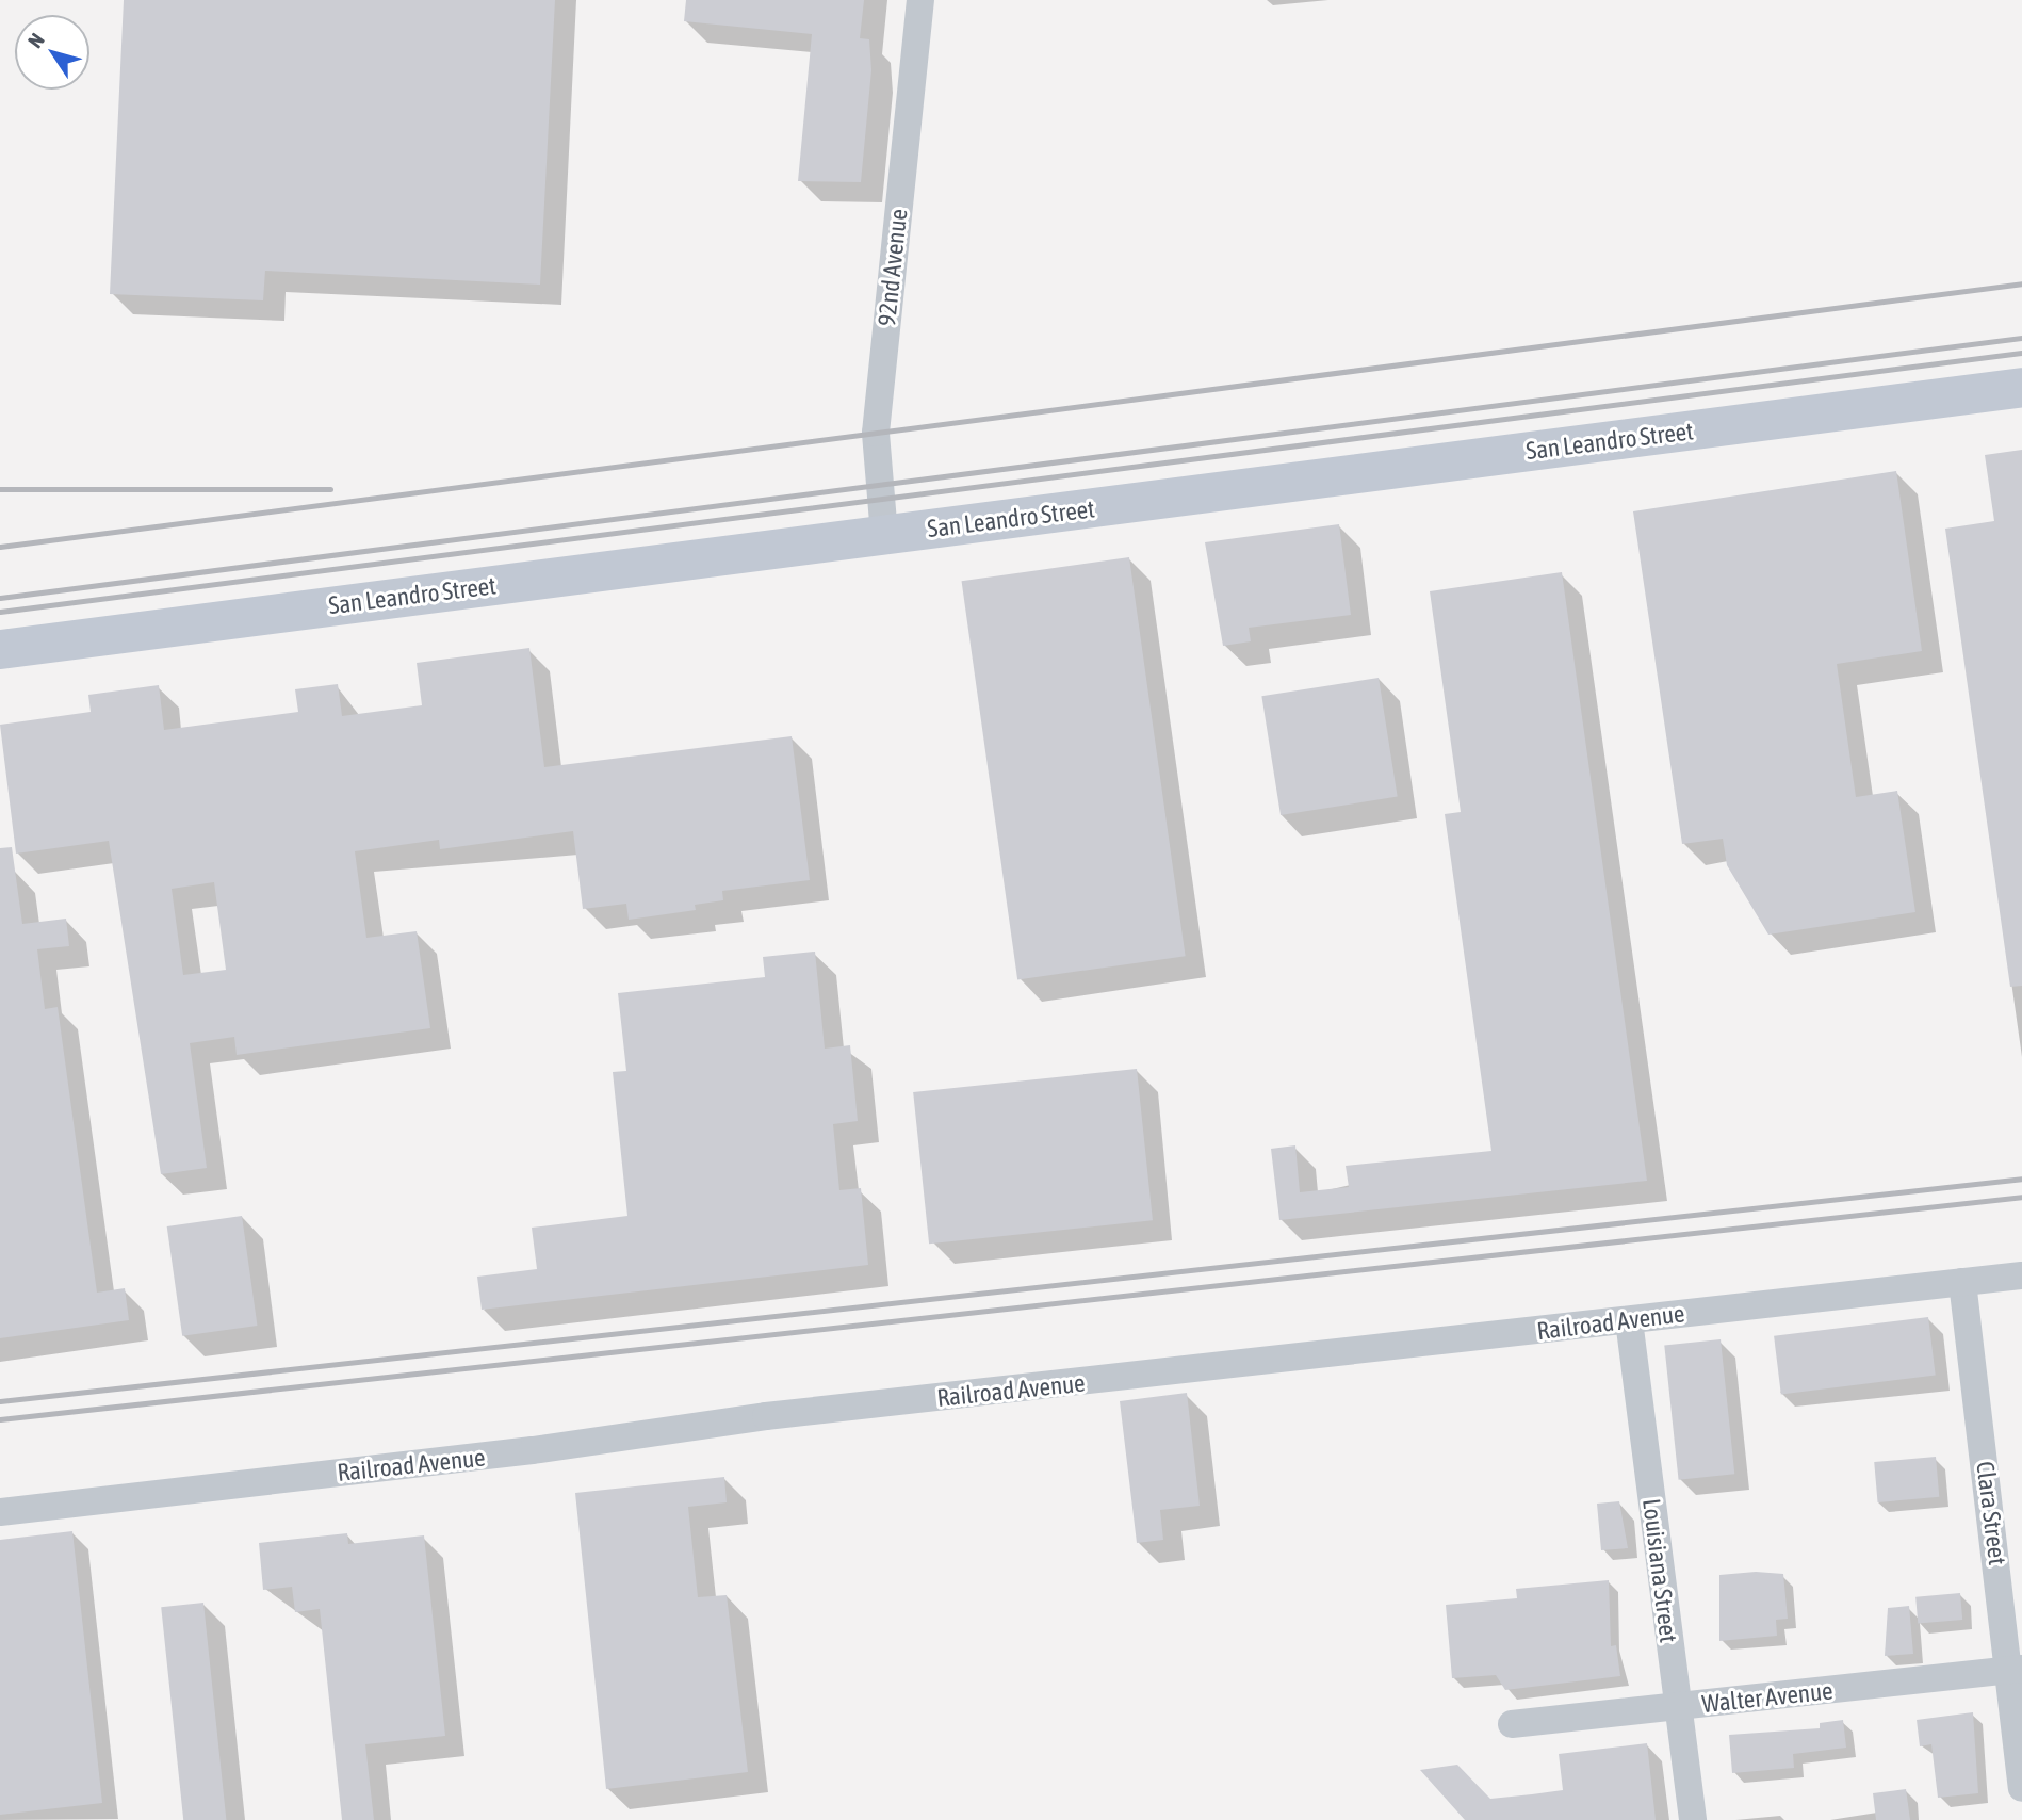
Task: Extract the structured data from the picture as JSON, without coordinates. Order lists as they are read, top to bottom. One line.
{"streets":{"main road":["San Leandro Street"],"street":["92nd Avenue","Railroad Avenue","Clara Street","Louisiana Street","Walter Avenue"]},"crossings":[["92nd Avenue","San Leandro Street"],["Railroad Avenue","Clara Street"],["Railroad Avenue","Louisiana Street"],["Clara Street","Walter Avenue"],["Louisiana Street","Walter Avenue"]],"north":"top left"}
